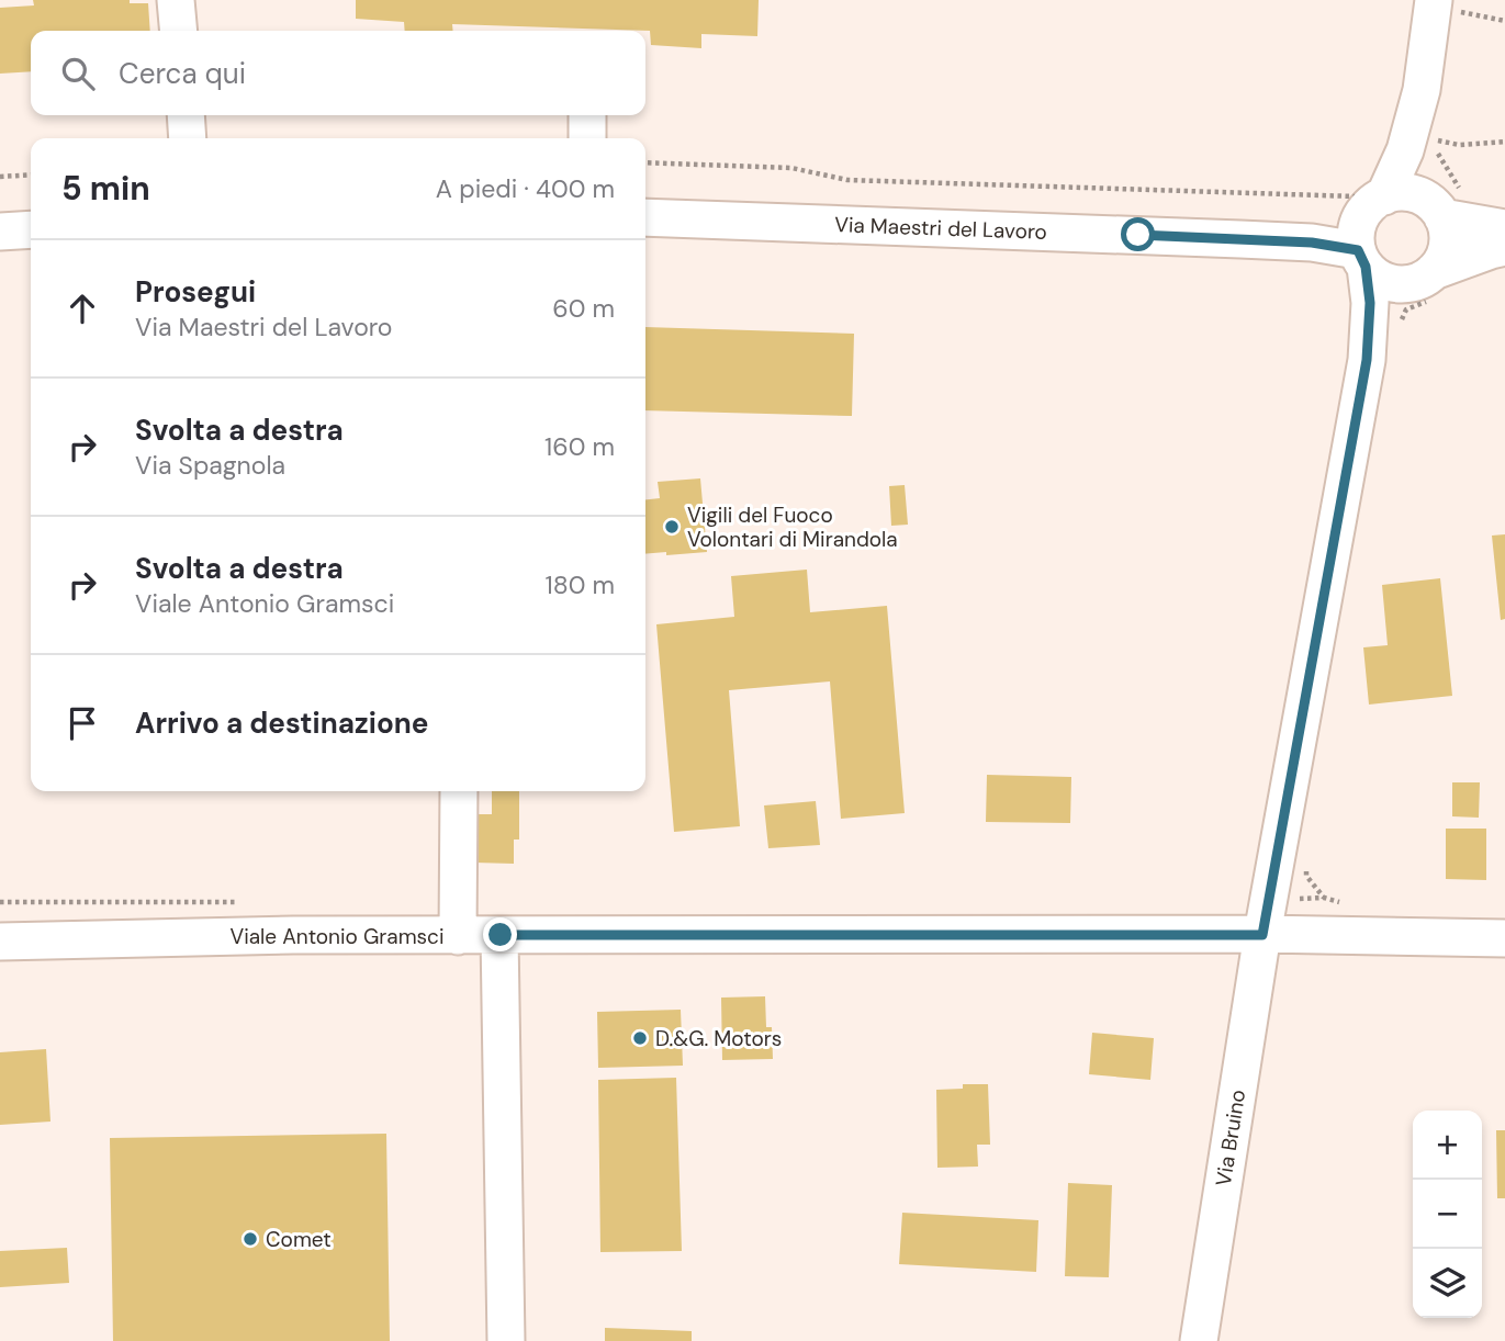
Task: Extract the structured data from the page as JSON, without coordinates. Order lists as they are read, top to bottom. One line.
{"streets":{"street":["Via Maestri del Lavoro","Viale Antonio Gramsci","Via Bruino"]},"crossings":[["Viale Antonio Gramsci","Via Bruino"]],"places":["Vigili del Fuoco Volontari di Mirandola","D.&G. Motors","Comet"],"page":{"search":"Cerca qui","heading":["5 min","A piedi · 400 m"],"list":[["Prosegui","Via Maestri del Lavoro","60 m"],["Svolta a destra","Via Spagnola","160 m"],["Svolta a destra","Viale Antonio Gramsci","180 m"],"Arrivo a destinazione"],"map_buttons":["+","−"]}}
